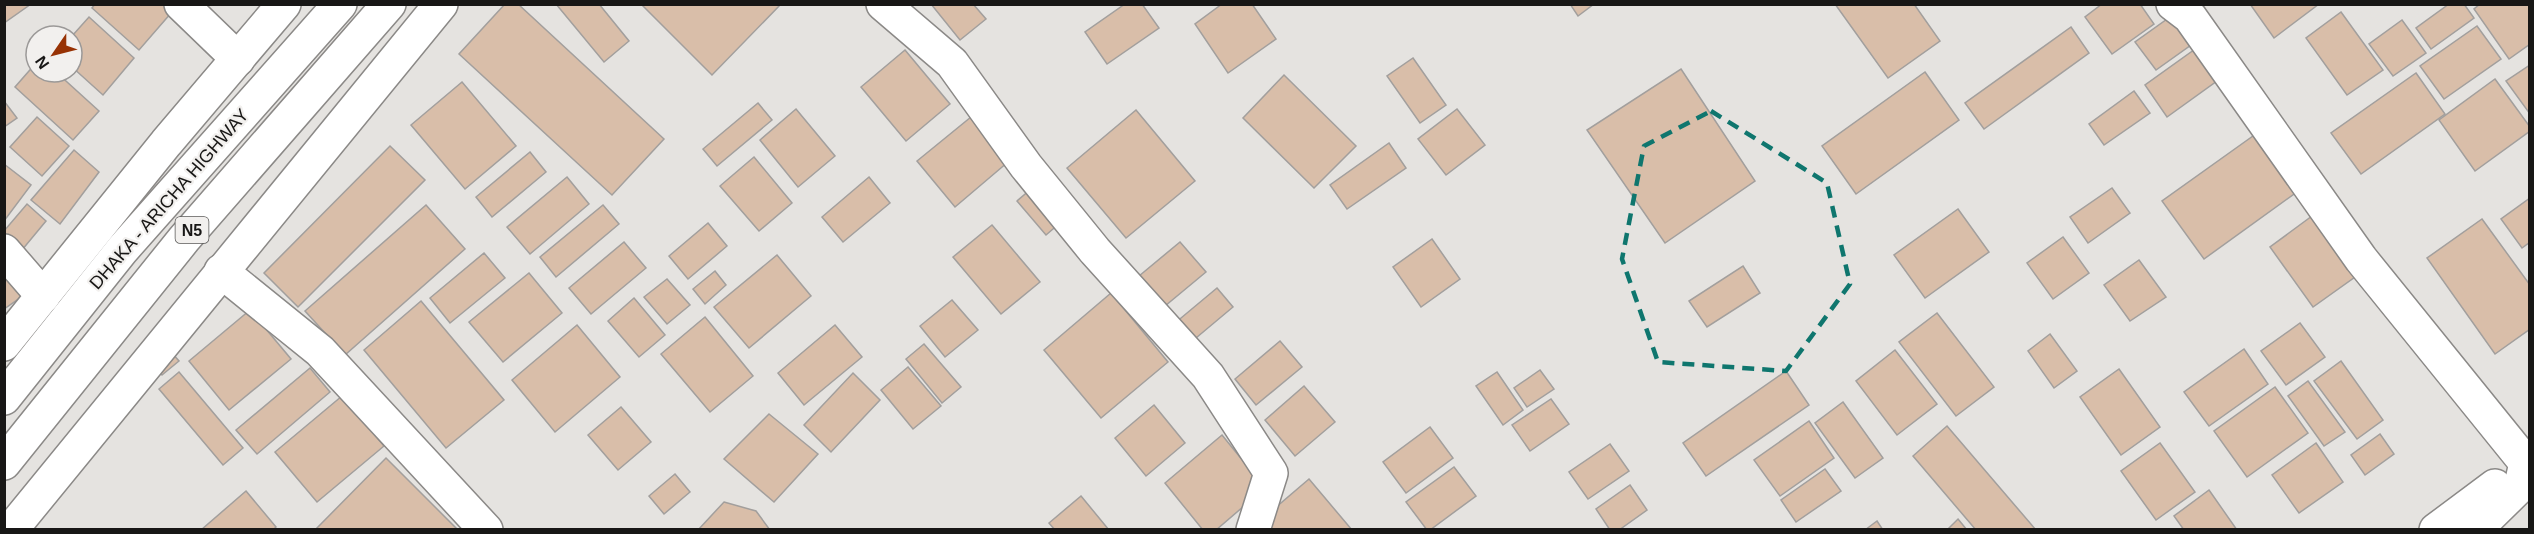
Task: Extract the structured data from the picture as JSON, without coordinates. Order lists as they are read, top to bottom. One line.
{"streets":{"main road":["DHAKA - ARICHA HIGHWAY","N5"]},"north":"bottom left"}
